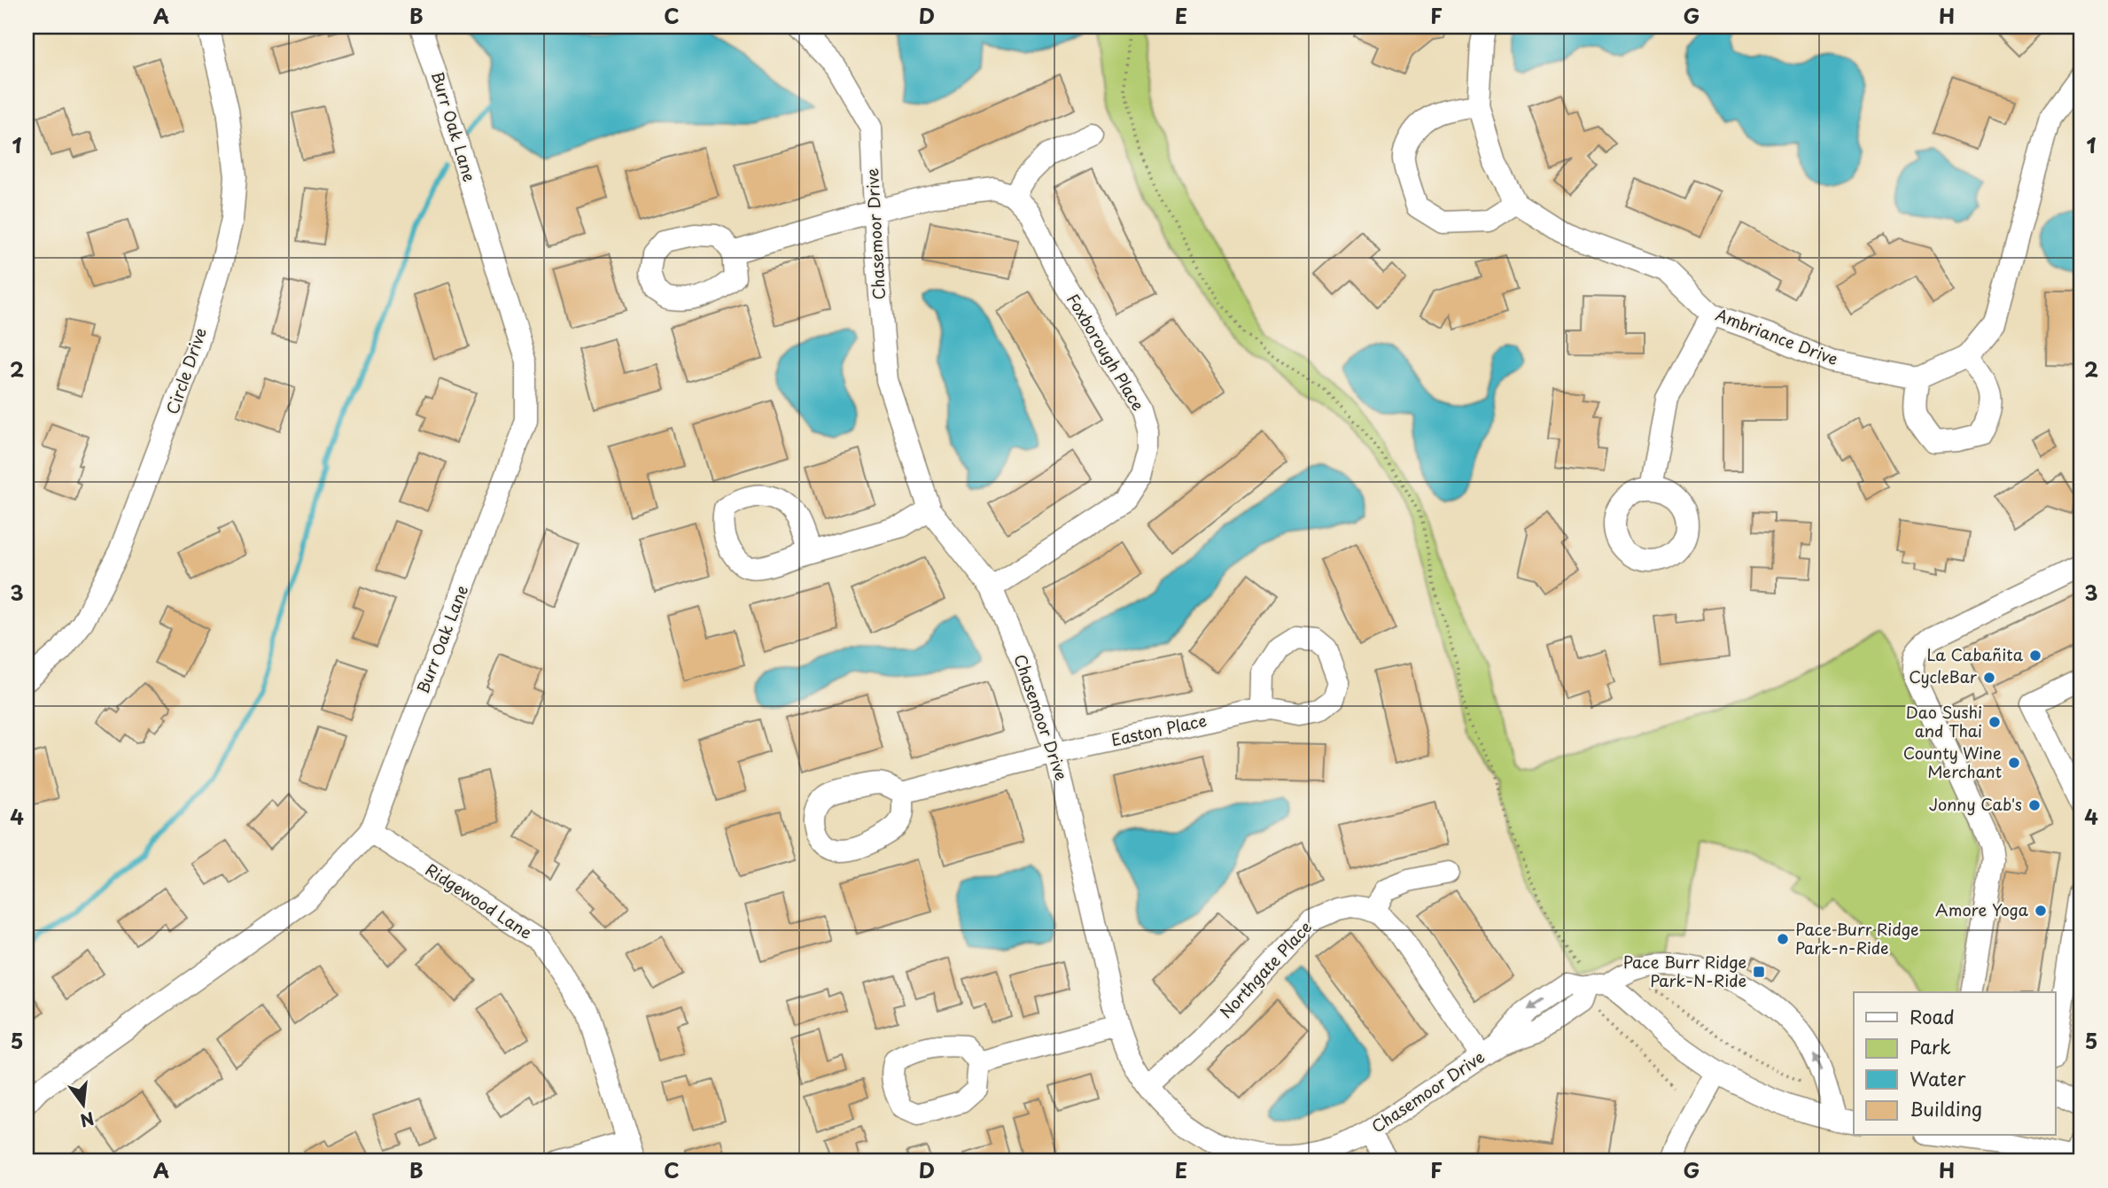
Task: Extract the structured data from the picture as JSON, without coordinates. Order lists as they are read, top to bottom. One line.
{"streets":{"street":["Burr Oak Lane","Chasemoor Drive","Ambriance Drive","Foxborough Place","Circle Drive","Easton Place","Ridgewood Lane","Northgate Place"]},"crossings":[["Burr Oak Lane","Ridgewood Lane"],["Chasemoor Drive","Foxborough Place"],["Chasemoor Drive","Easton Place"],["Chasemoor Drive","Northgate Place"]],"places":{"other":["La Cabañita","CycleBar","Dao Sushi and Thai","County Wine Merchant","Jonny Cab's","Amore Yoga","Pace Burr Ridge Park-n-Ride"],"transit":["Pace Burr Ridge Park-N-Ride"]},"legend":["Road","Park","Water","Building"],"north":"bottom","grid":{"columns":["A","B","C","D","E","F","G","H"],"rows":["1","2","3","4","5"]}}
